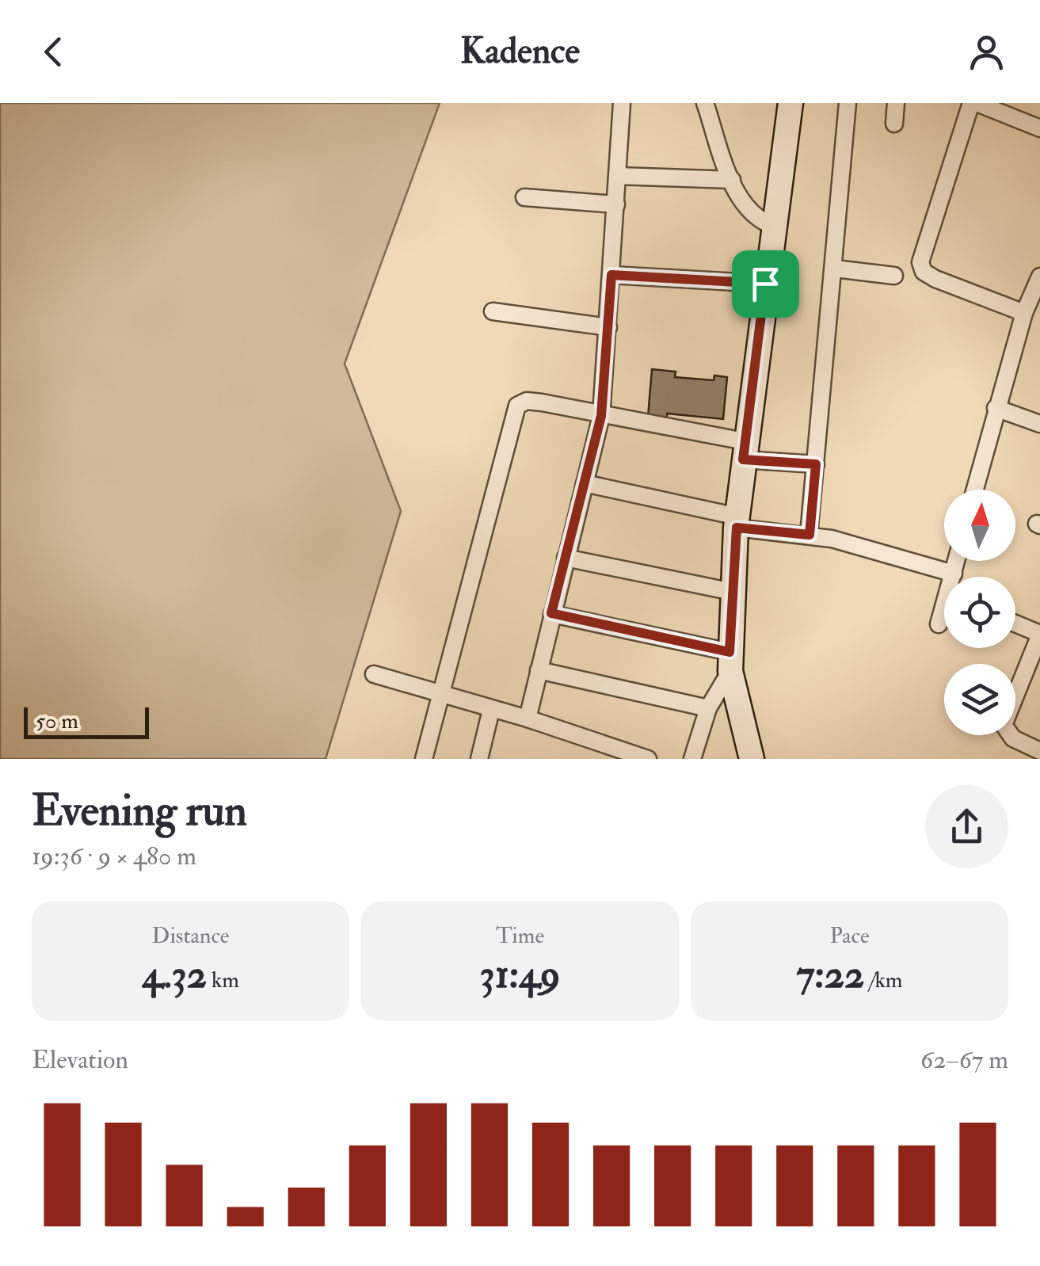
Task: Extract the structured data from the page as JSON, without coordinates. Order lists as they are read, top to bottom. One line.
{"scale_bar":"50 m","north":"top","page":{"header":"Kadence","scale":"50 m","heading":["Evening run","19:36 · 9 × 480 m"],"stats":[["Distance","4.32 km"],["Time","31:49"],["Pace","7:22 /km"]],"chart":["Elevation","62–67 m"]}}
